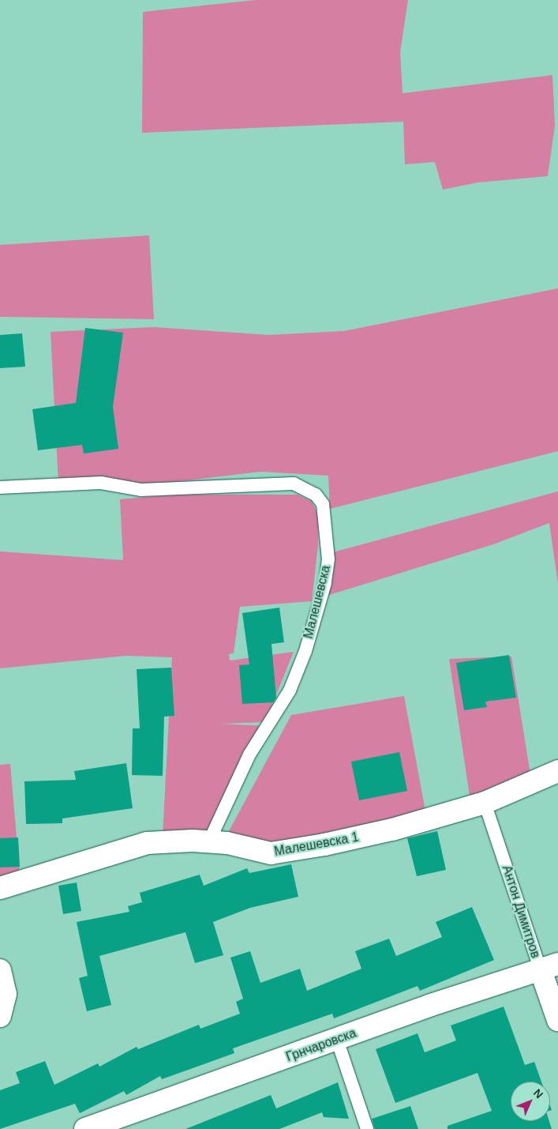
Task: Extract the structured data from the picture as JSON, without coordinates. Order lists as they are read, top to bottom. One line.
{"streets":{"street":["Малешевска 1","Антон Димитров","Грнчаровска"],"lane":["Малешевска"]},"crossings":[["Малешевска","Малешевска 1"],["Малешевска 1","Антон Димитров"],["Антон Димитров","Грнчаровска"]],"north":"top right"}
